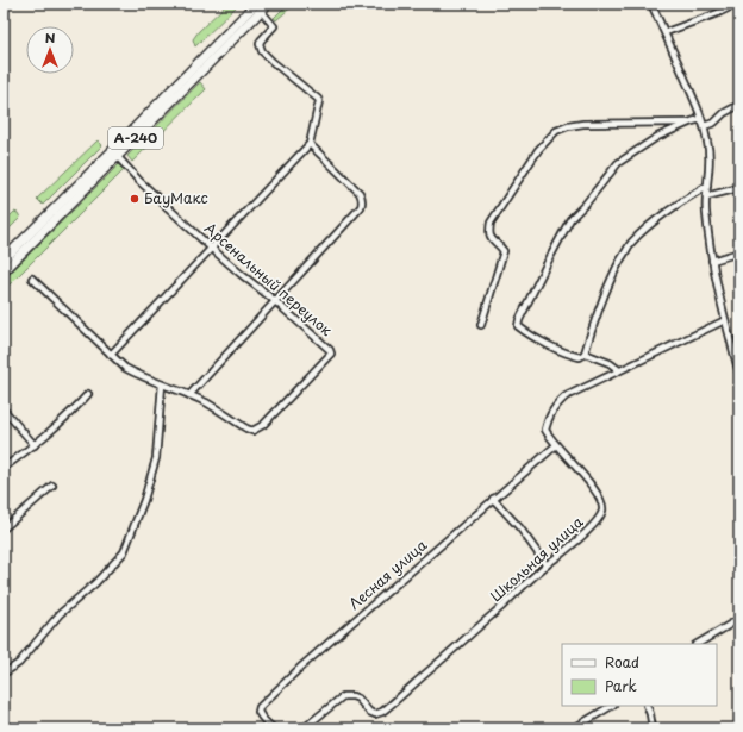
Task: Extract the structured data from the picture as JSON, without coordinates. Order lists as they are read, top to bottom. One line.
{"streets":{"main road":["А-240"],"street":["Арсенальный переулок","Школьная улица","Лесная улица"]},"crossings":[["А-240","Арсенальный переулок"],["Школьная улица","Лесная улица"]],"places":["БауМакс"],"legend":["Road","Park"],"north":"top"}
